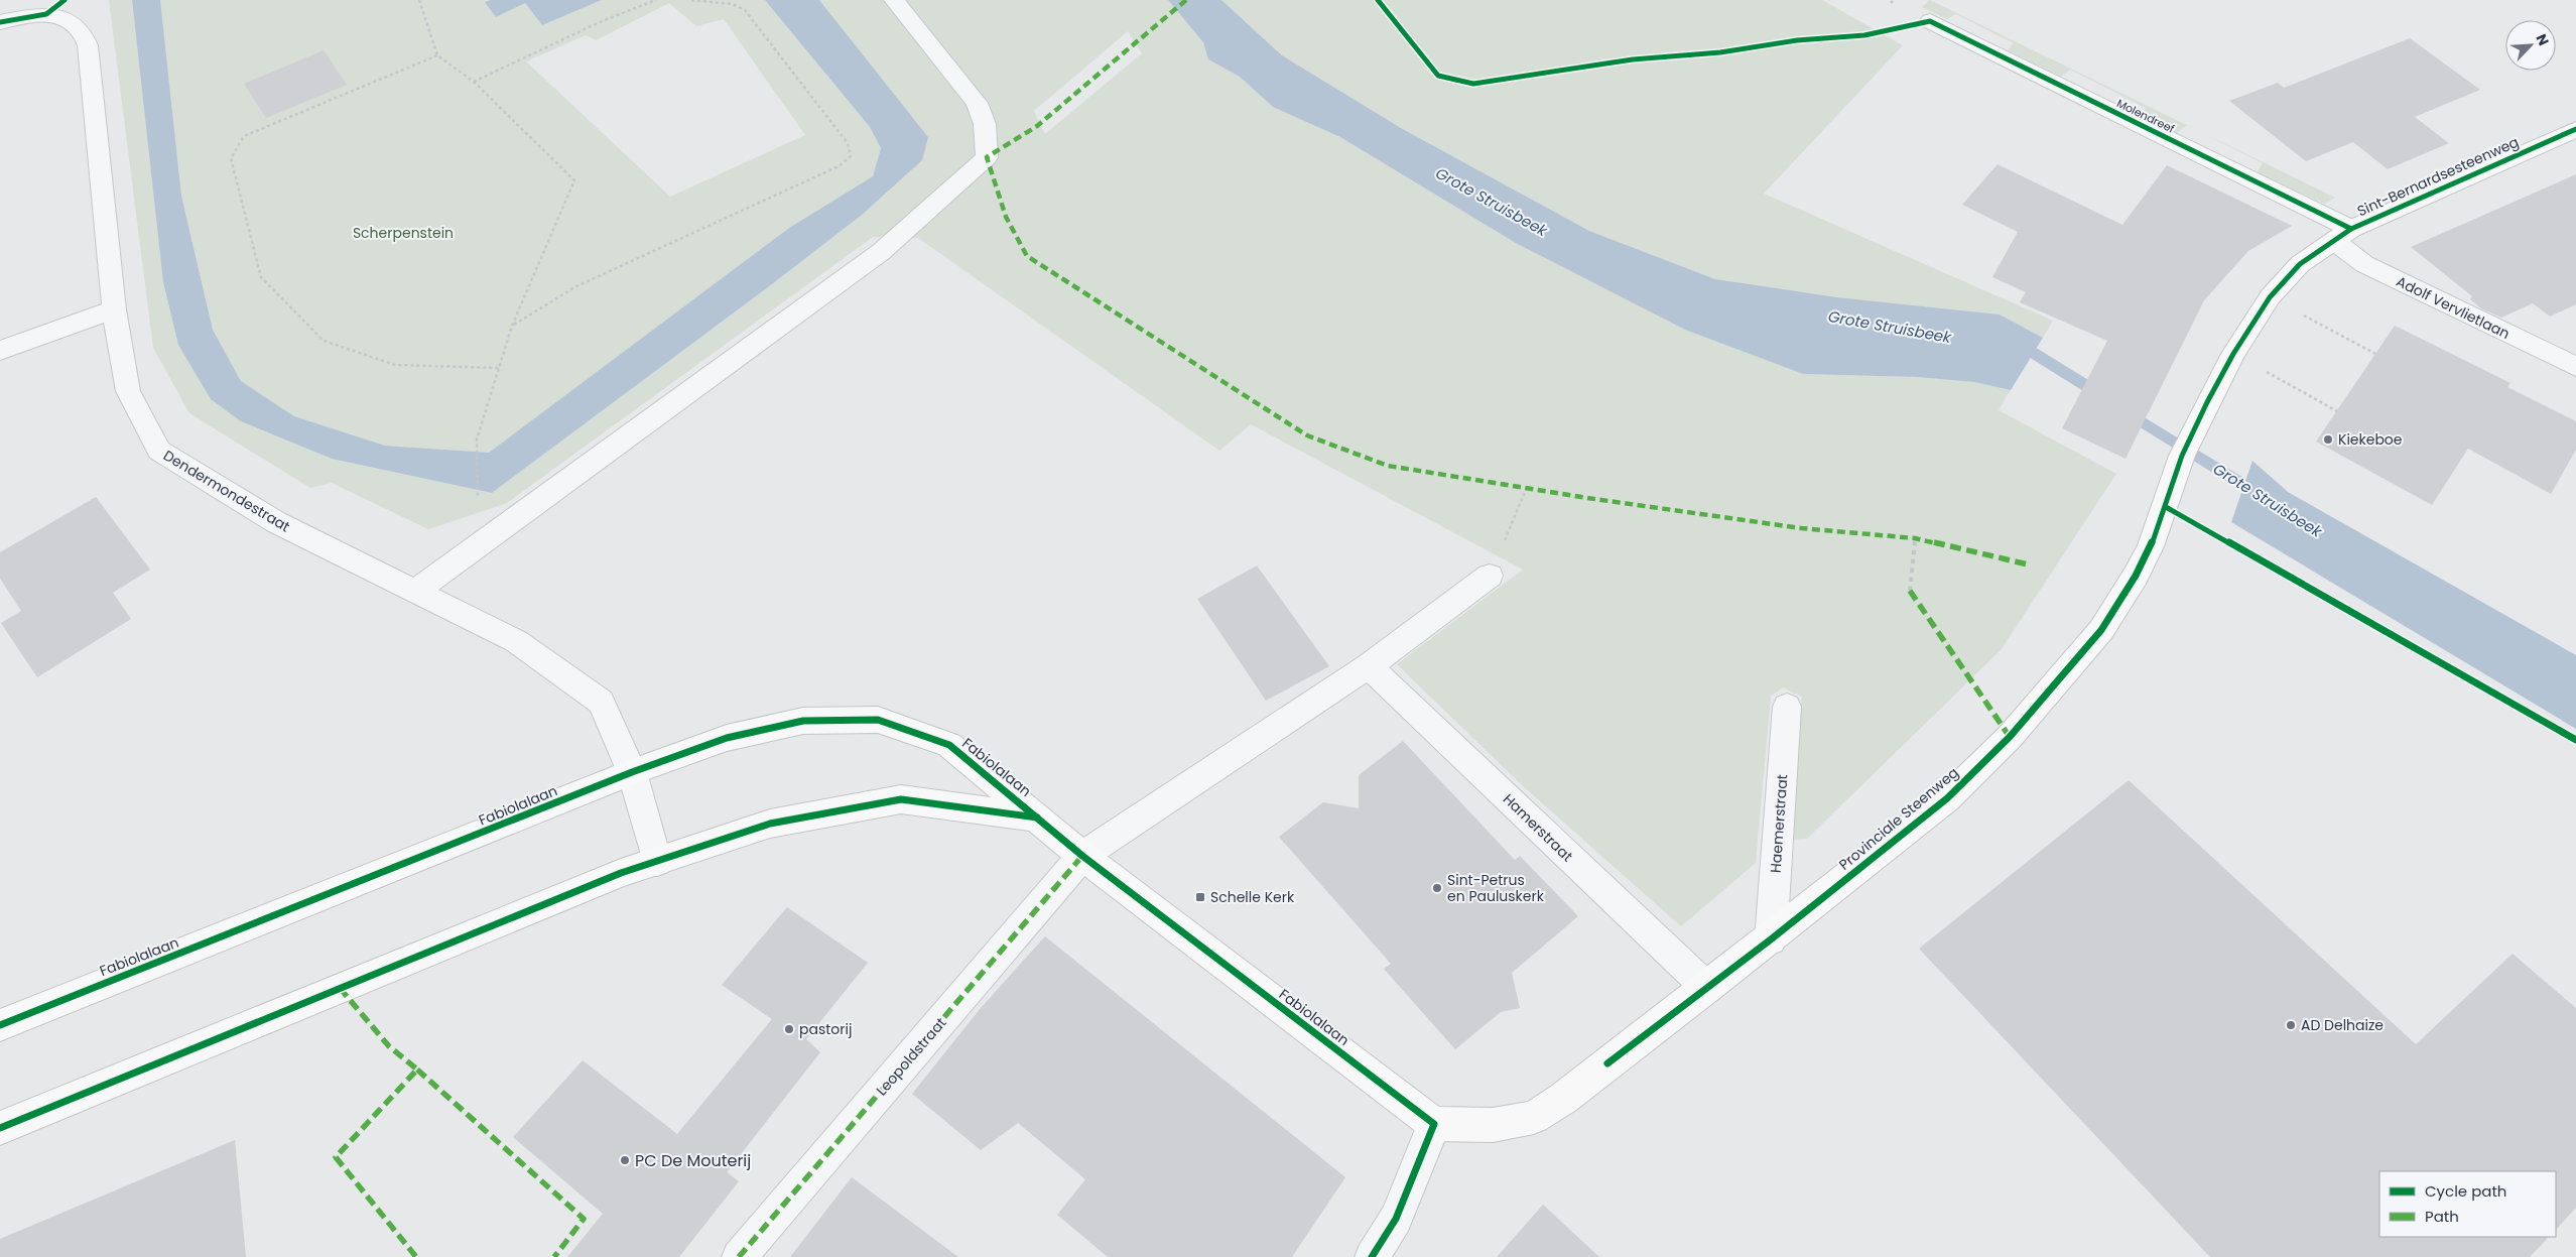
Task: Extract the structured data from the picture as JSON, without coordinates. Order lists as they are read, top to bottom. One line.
{"streets":{"main road":["Sint-Bernardsesteenweg","Fabiolalaan","Provinciale Steenweg"],"street":["Molendreef","Adolf Vervlietlaan","Dendermondestraat","Haemerstraat","Hamerstraat","Leopoldstraat"]},"crossings":[["Molendreef","Sint-Bernardsesteenweg"],["Molendreef","Adolf Vervlietlaan"],["Sint-Bernardsesteenweg","Adolf Vervlietlaan"],["Sint-Bernardsesteenweg","Provinciale Steenweg"],["Dendermondestraat","Fabiolalaan"],["Fabiolalaan","Provinciale Steenweg"],["Fabiolalaan","Leopoldstraat"],["Provinciale Steenweg","Haemerstraat"],["Provinciale Steenweg","Hamerstraat"]],"water":["Grote Struisbeek"],"parks":["Scherpenstein"],"places":{"other":["Kiekeboe","Sint-Petrus en Pauluskerk","AD Delhaize","pastorij","PC De Mouterij"],"transit":["Schelle Kerk"]},"legend":["Cycle path","Path"],"north":"top right"}
